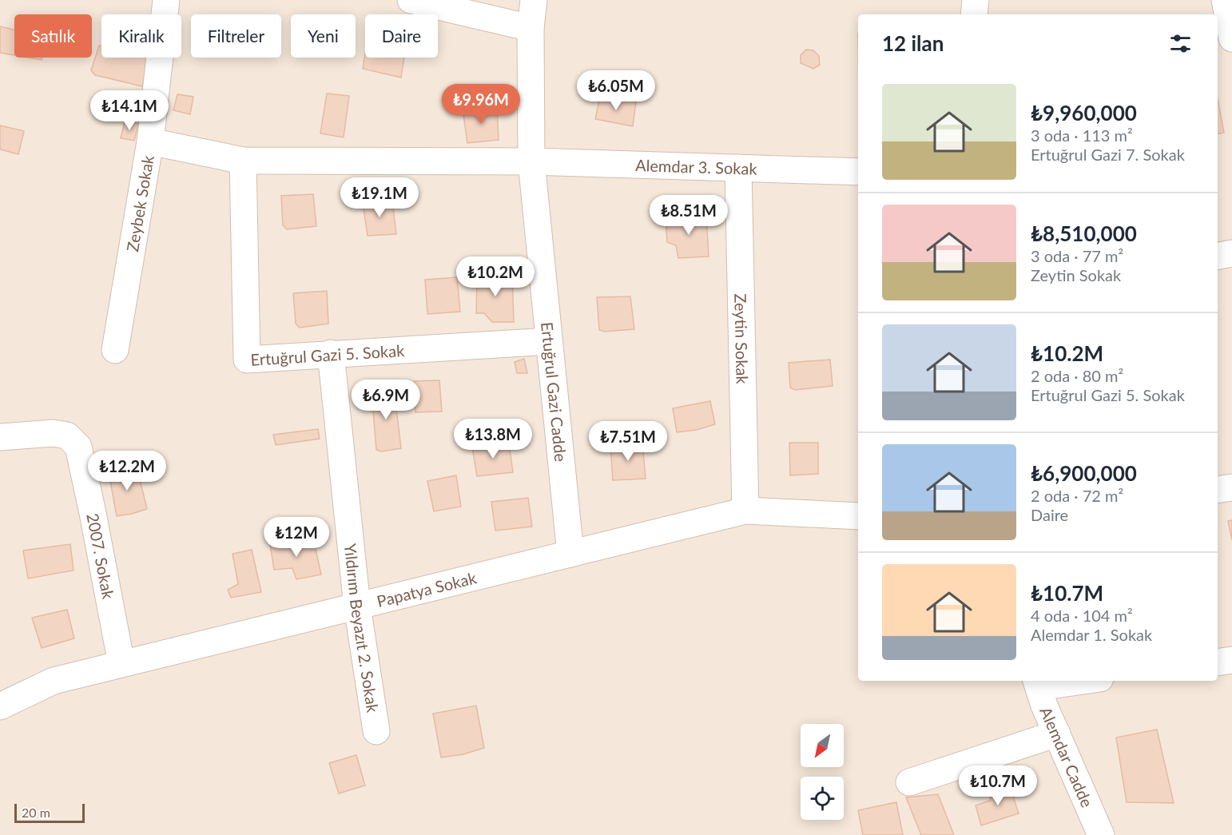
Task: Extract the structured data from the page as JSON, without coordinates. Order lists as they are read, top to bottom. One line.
{"streets":{"street":["Alemdar 3. Sokak","Zeybek Sokak","Zeytin Sokak","Ertuğrul Gazi 5. Sokak","Ertuğrul Gazi Cadde","2007. Sokak","Papatya Sokak","Yıldırım Beyazıt 2. Sokak","Alemdar Cadde"]},"crossings":[["Alemdar 3. Sokak","Zeybek Sokak"],["Alemdar 3. Sokak","Zeytin Sokak"],["Alemdar 3. Sokak","Ertuğrul Gazi 5. Sokak"],["Alemdar 3. Sokak","Ertuğrul Gazi Cadde"],["Zeytin Sokak","Papatya Sokak"],["Ertuğrul Gazi 5. Sokak","Ertuğrul Gazi Cadde"],["Ertuğrul Gazi 5. Sokak","Yıldırım Beyazıt 2. Sokak"],["Ertuğrul Gazi Cadde","Papatya Sokak"],["2007. Sokak","Papatya Sokak"],["Papatya Sokak","Yıldırım Beyazıt 2. Sokak"]],"scale_bar":"20 m","north":"bottom left","page":{"chip":["Satılık","Kiralık","Filtreler","Yeni","Daire"],"heading":"12 ilan","price":["₺6.05M","₺9.96M","₺14.1M","₺19.1M","₺8.51M","₺10.2M","₺6.9M","₺13.8M","₺7.51M","₺12.2M","₺12M","₺10.7M"],"list":[{"name":"₺9,960,000","note":"3 oda · 113 m² · Ertuğrul Gazi 7. Sokak"},{"name":"₺8,510,000","note":"3 oda · 77 m² · Zeytin Sokak"},{"name":"₺10.2M","note":"2 oda · 80 m² · Ertuğrul Gazi 5. Sokak"},{"name":"₺6,900,000","note":"2 oda · 72 m² · Daire"},{"name":"₺10.7M","note":"4 oda · 104 m² · Alemdar 1. Sokak"}],"scale":"20 m"}}
